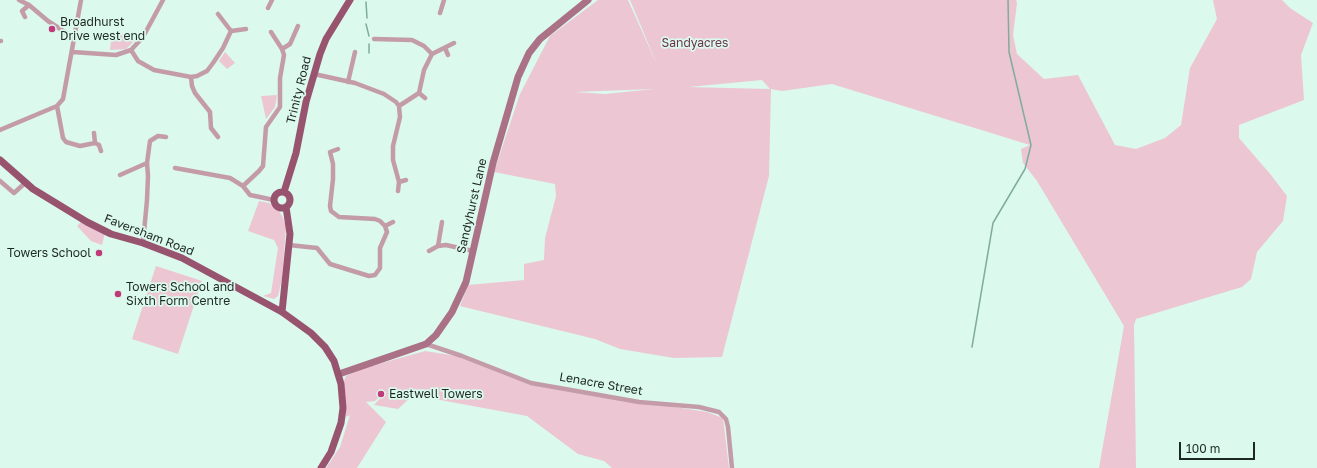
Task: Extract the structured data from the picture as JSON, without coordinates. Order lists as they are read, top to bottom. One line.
{"streets":{"main road":["Trinity Road","Faversham Road"],"street":["Sandyhurst Lane","Lenacre Street"]},"crossings":[["Trinity Road","Faversham Road"],["Sandyhurst Lane","Faversham Road"],["Sandyhurst Lane","Lenacre Street"]],"parks":["Sandyacres"],"places":["Broadhurst Drive west end","Towers School","Towers School and Sixth Form Centre","Eastwell Towers"],"scale_bar":"100 m"}
